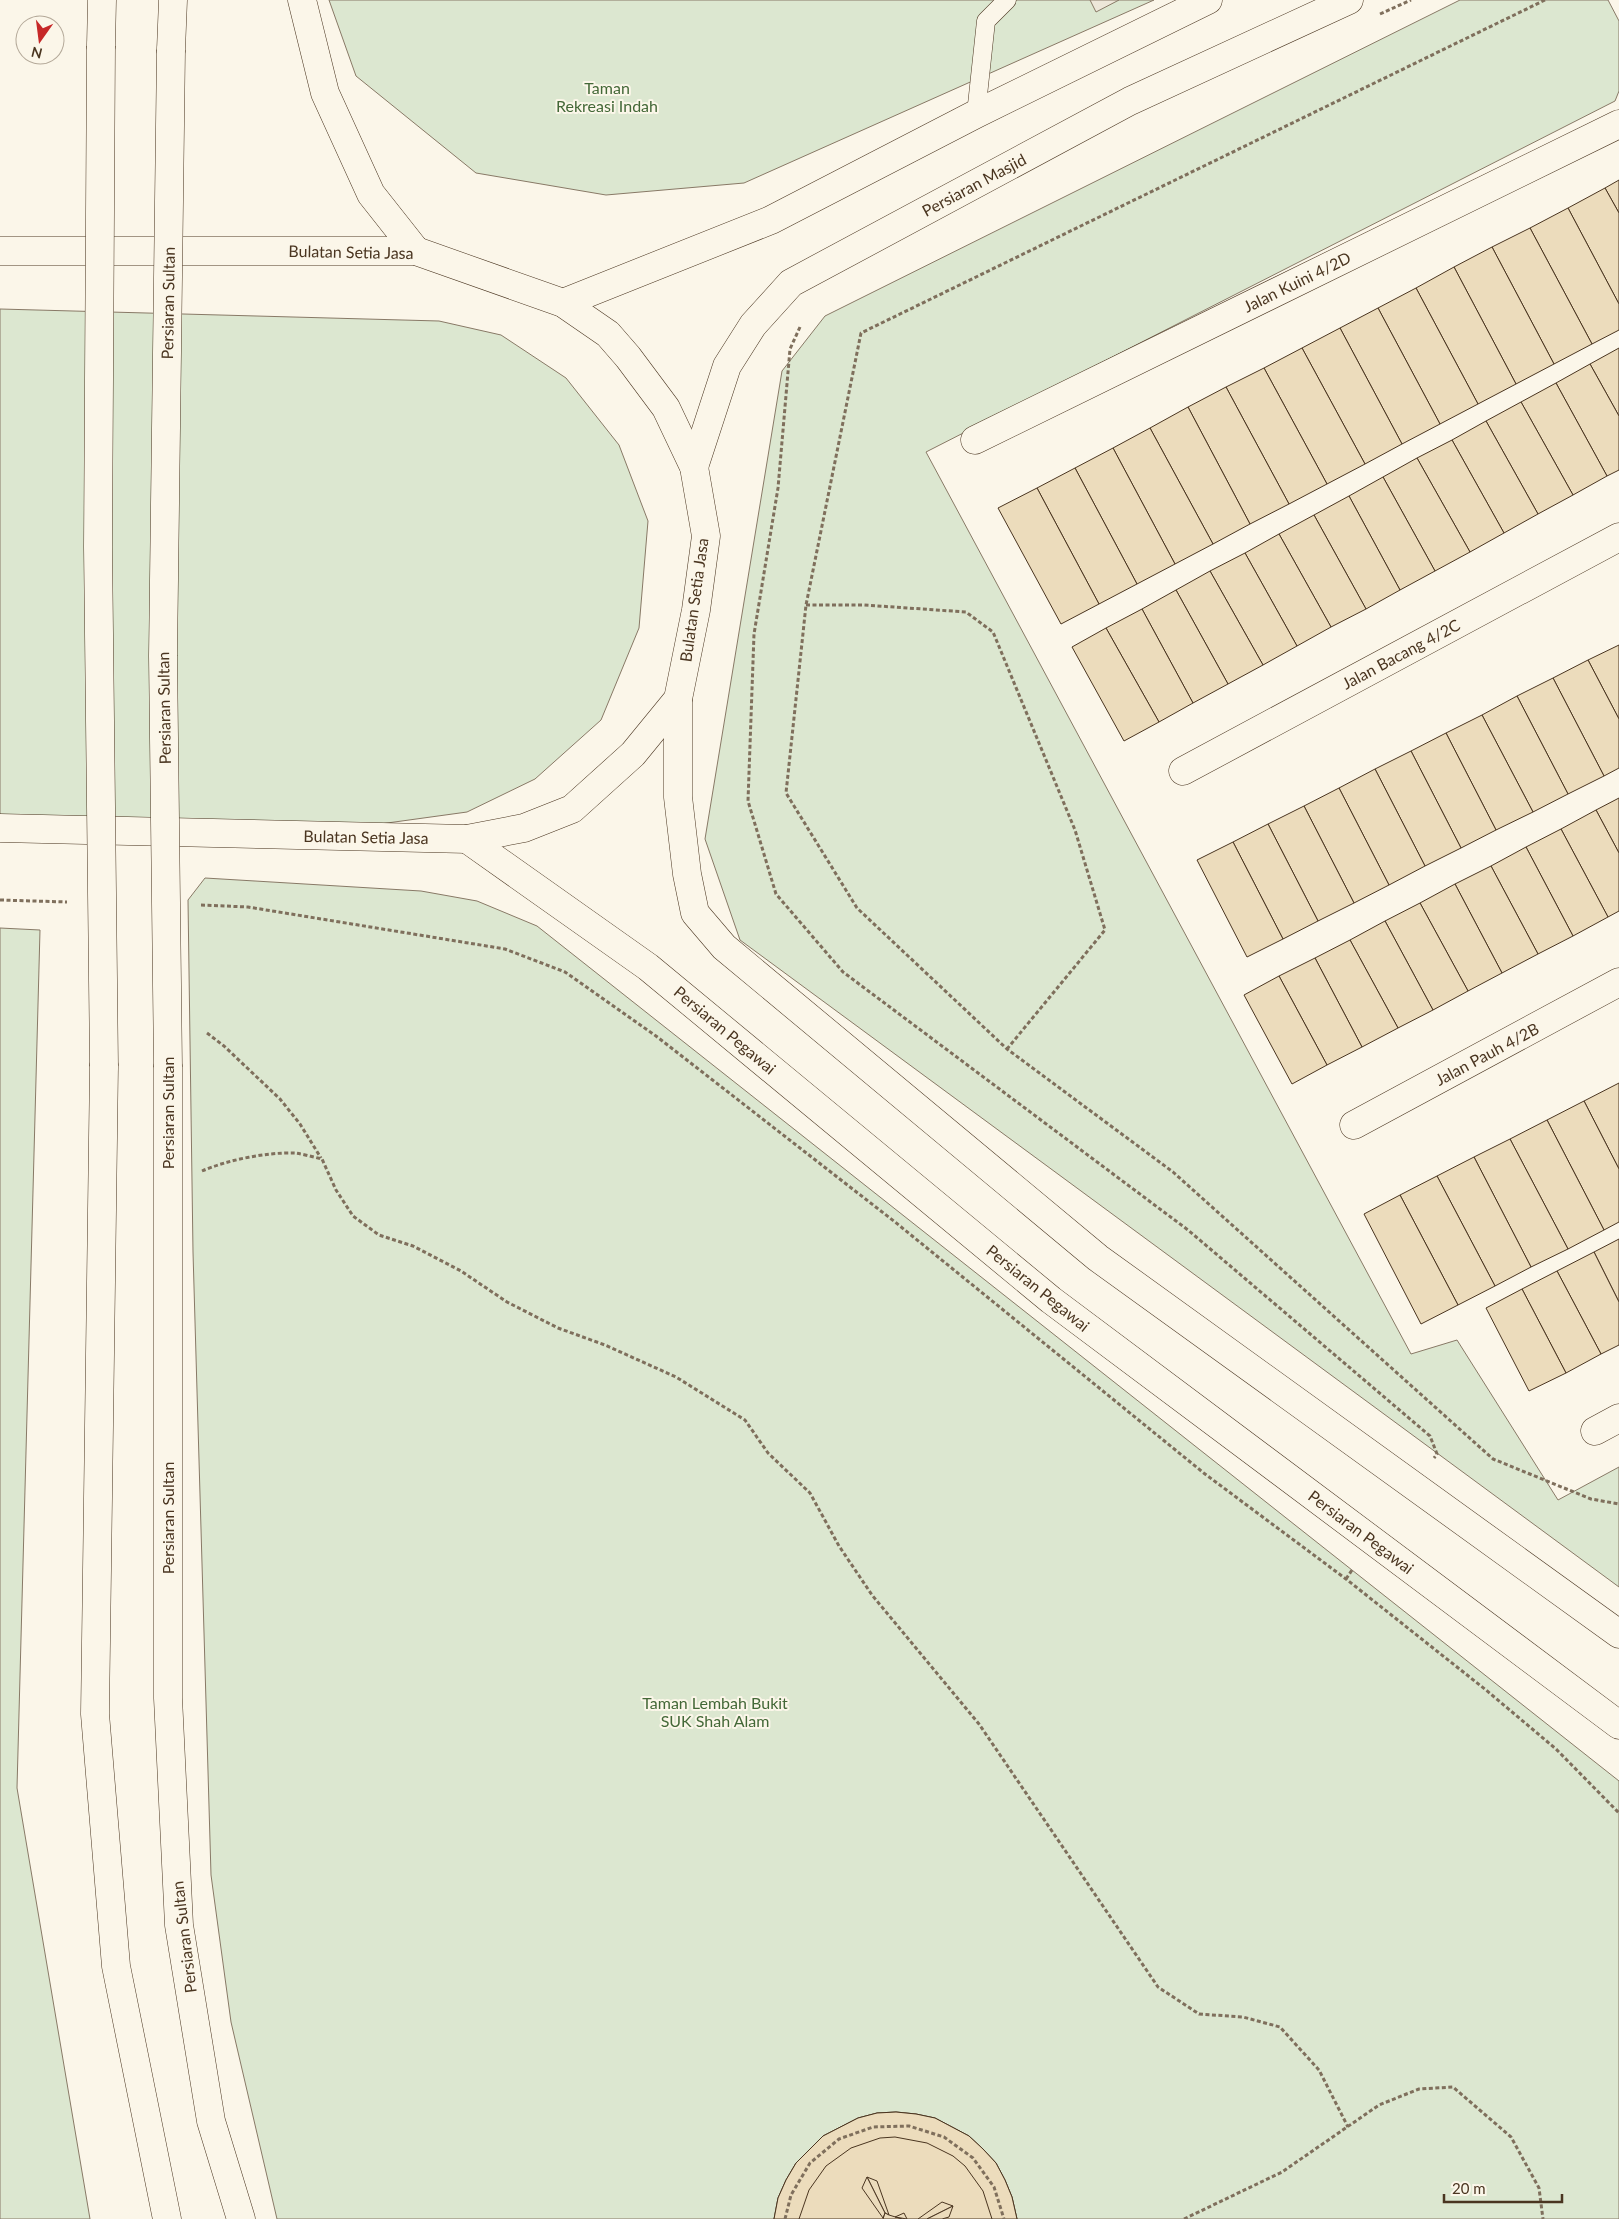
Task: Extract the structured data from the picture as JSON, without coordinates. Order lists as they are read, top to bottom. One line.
{"streets":{"main road":["Persiaran Masjid","Bulatan Setia Jasa","Jalan Kuini 4/2D","Persiaran Sultan","Jalan Bacang 4/2C","Persiaran Pegawai","Jalan Pauh 4/2B"]},"crossings":[["Persiaran Masjid","Bulatan Setia Jasa"],["Bulatan Setia Jasa","Persiaran Pegawai"]],"parks":["Taman Rekreasi Indah","Taman Lembah Bukit SUK Shah Alam"],"scale_bar":"20 m","north":"bottom"}
